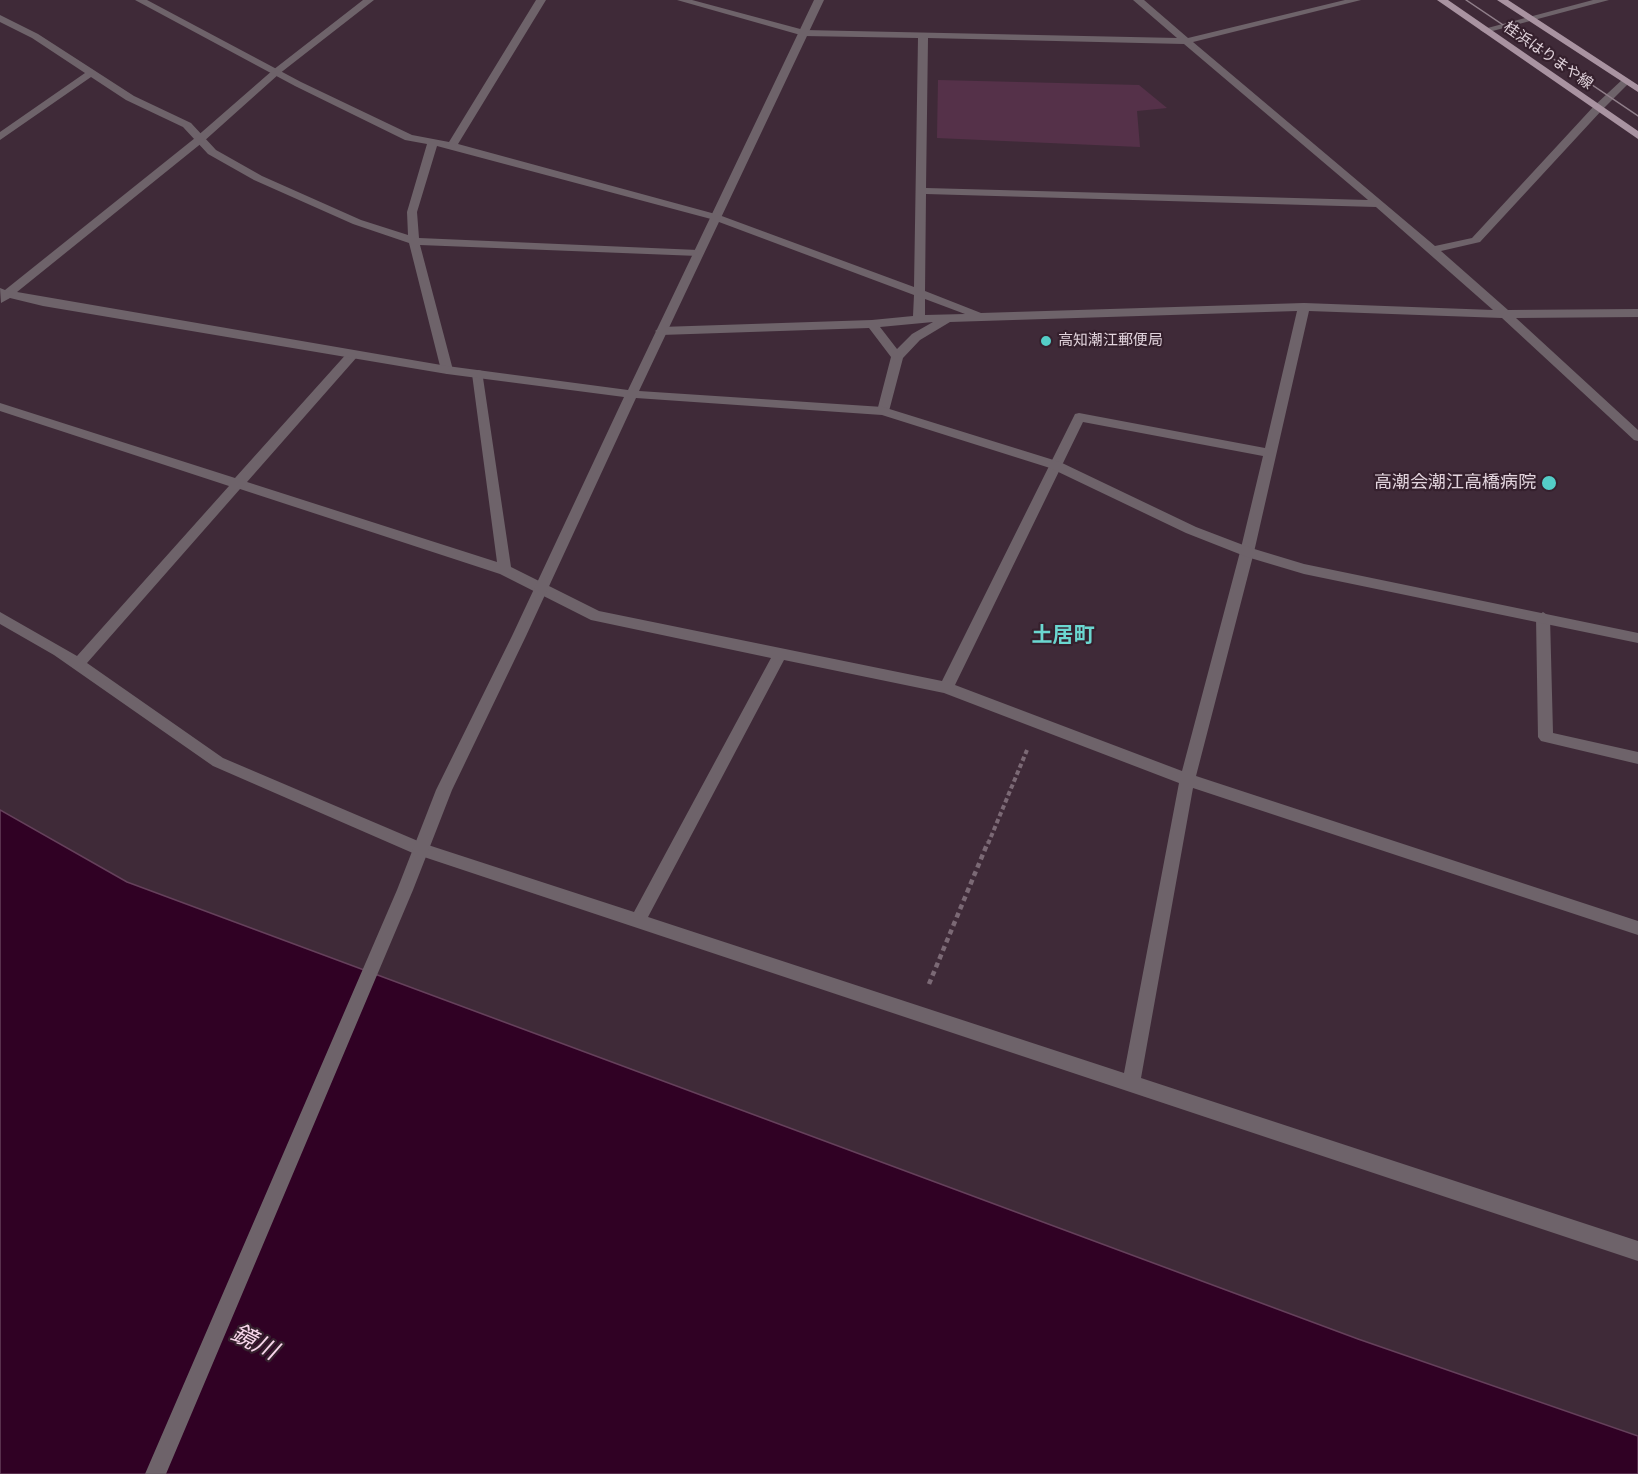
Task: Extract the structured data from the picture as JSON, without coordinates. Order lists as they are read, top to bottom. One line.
{"streets":{"main road":["桂浜はりまや線"]},"districts":["土居町"],"water":["鏡川"],"places":["高知潮江郵便局","高潮会潮江高橋病院"]}
